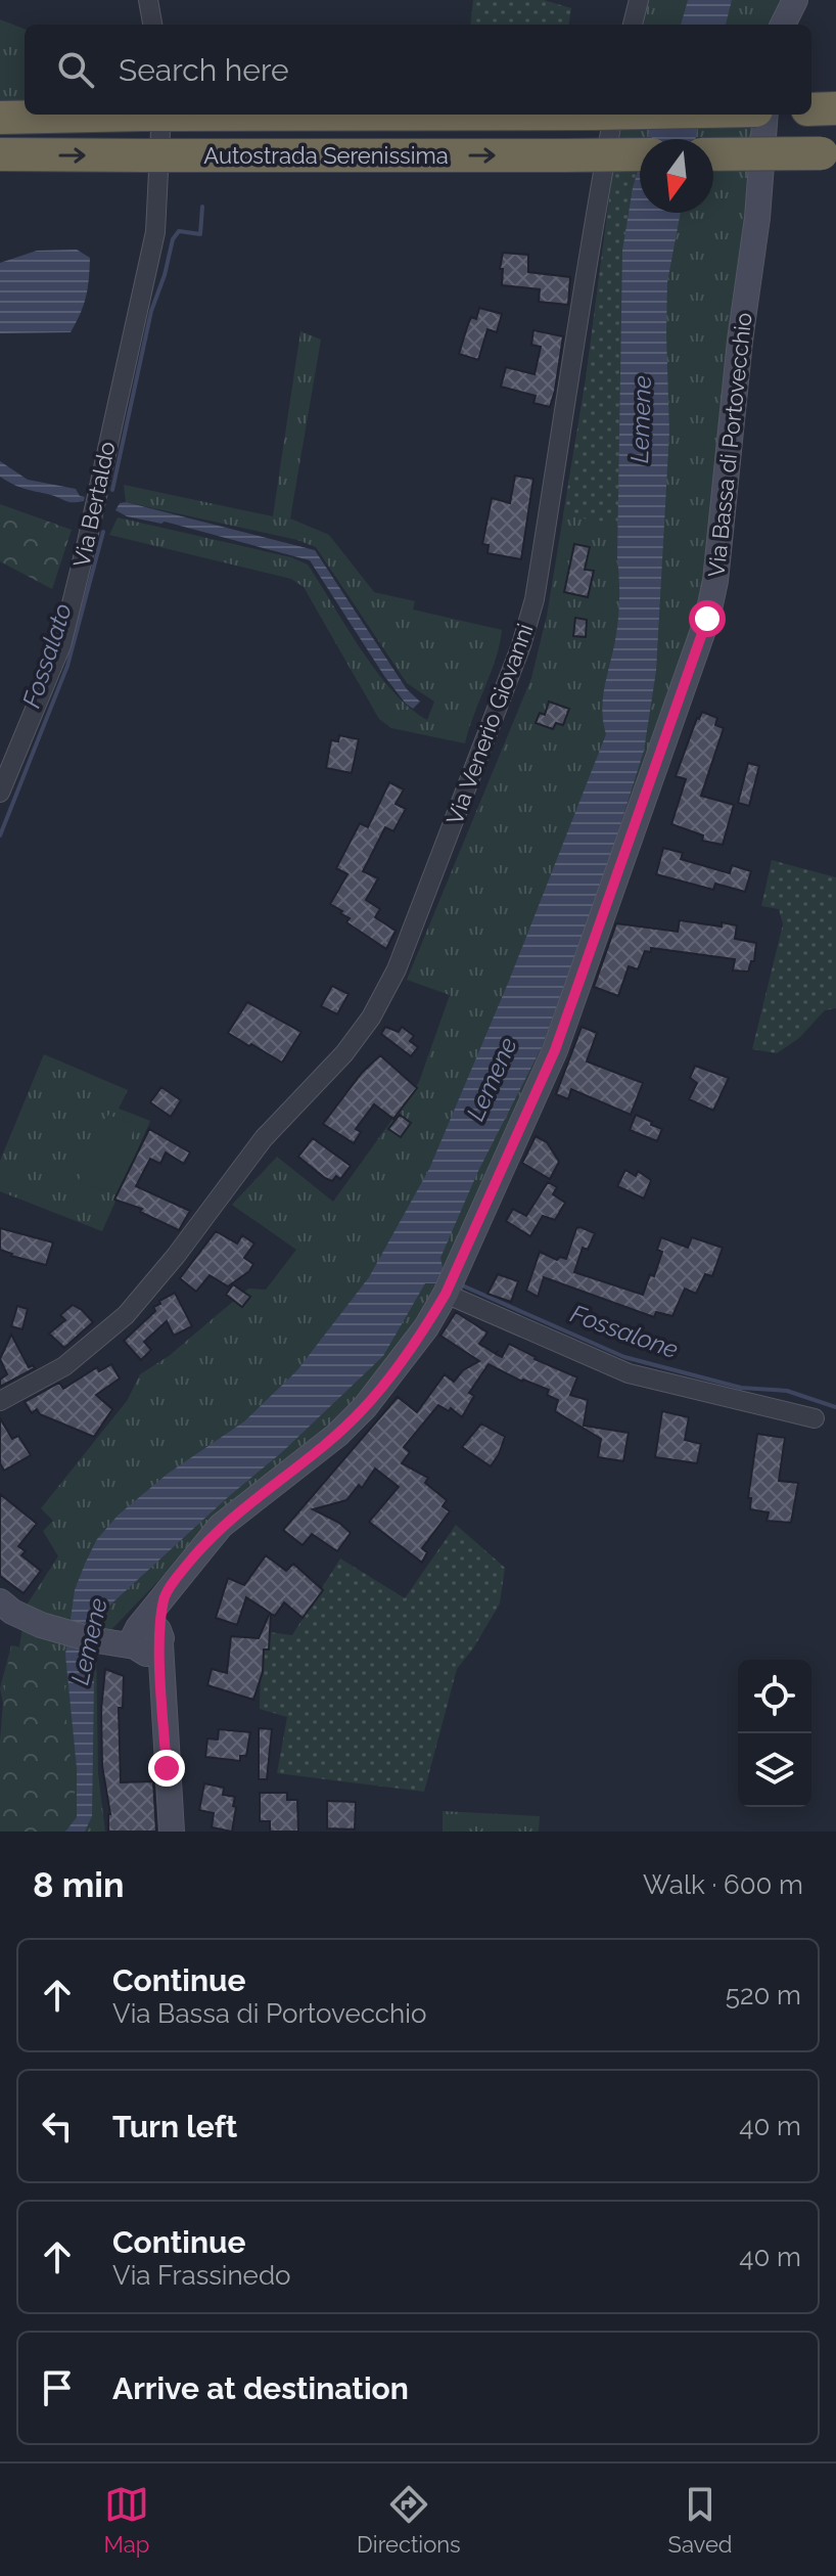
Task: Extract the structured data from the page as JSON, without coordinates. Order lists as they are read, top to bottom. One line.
{"streets":{"highway":["Autostrada Serenissima"],"street":["Via Bassa di Portovecchio","Via Bertaldo","Via Venerio Giovanni"]},"one_way":["Autostrada Serenissima"],"water":["Lemene","Fossalato","Fossalone"],"north":"bottom","page":{"search":"Search here","heading":["8 min","Walk · 600 m"],"list":[["Continue","Via Bassa di Portovecchio","520 m"],["Turn left","40 m"],["Continue","Via Frassinedo","40 m"],"Arrive at destination"],"nav":["Map","Directions","Saved"]}}
